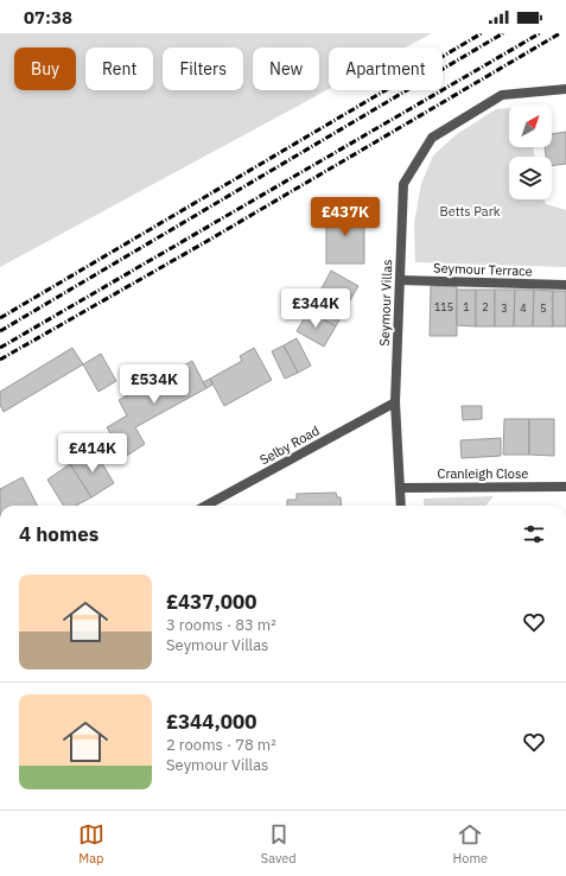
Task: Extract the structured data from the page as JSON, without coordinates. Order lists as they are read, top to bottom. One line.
{"streets":{"street":["Seymour Terrace","Seymour Villas","Selby Road","Cranleigh Close"]},"crossings":[["Seymour Terrace","Seymour Villas"],["Seymour Villas","Selby Road"],["Seymour Villas","Cranleigh Close"]],"parks":["Betts Park"],"house_numbers":["115","1","2","3","4","5"],"north":"top right","page":{"status":"07:38","chip":["Buy","Rent","Filters","New","Apartment"],"price":["£437K","£344K","£534K","£414K"],"heading":"4 homes","list":[{"name":"£437,000","note":"3 rooms · 83 m² · Seymour Villas"},{"name":"£344,000","note":"2 rooms · 78 m² · Seymour Villas"}],"tabs":["Map","Saved","Home"]}}
